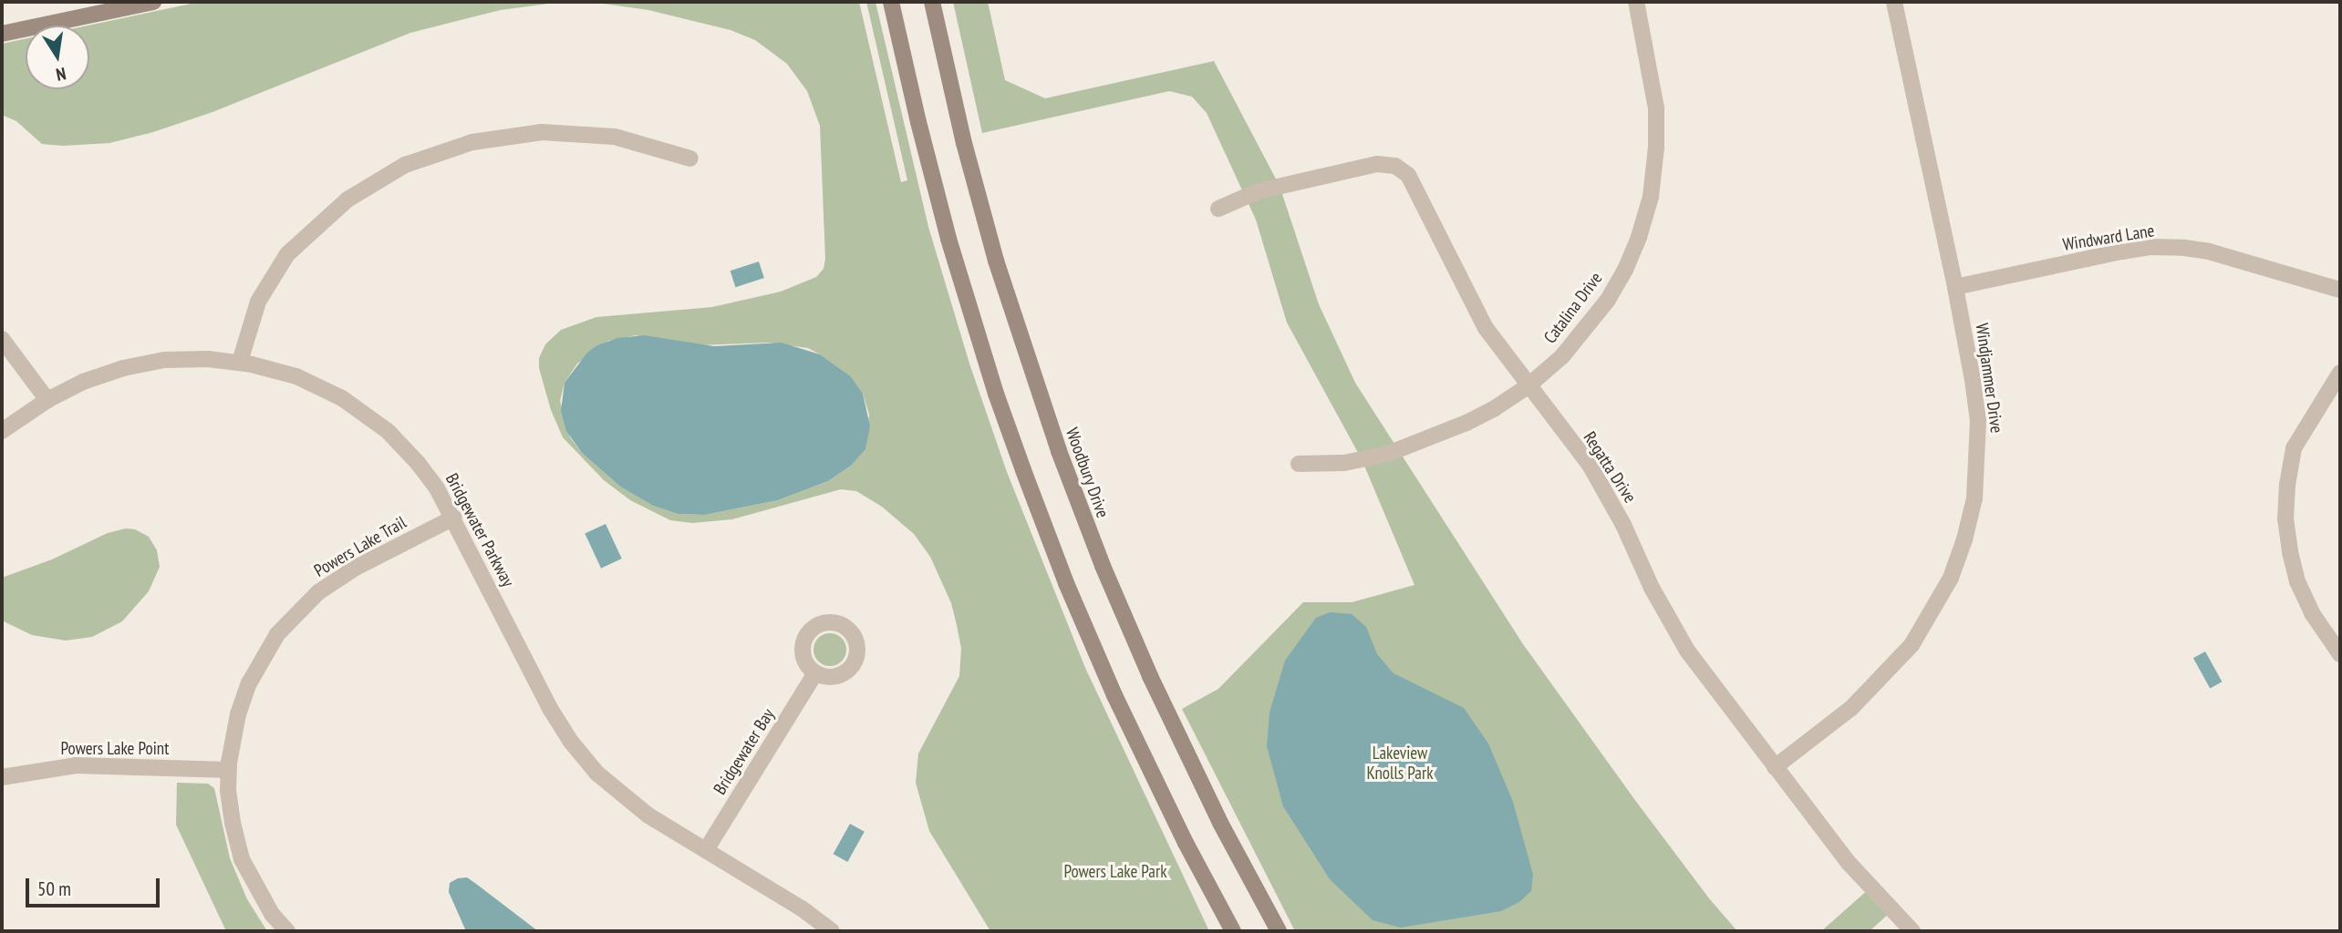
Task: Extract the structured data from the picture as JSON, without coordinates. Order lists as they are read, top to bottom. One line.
{"streets":{"main road":["Woodbury Drive"],"street":["Windward Lane","Catalina Drive","Windjammer Drive","Regatta Drive","Bridgewater Parkway","Powers Lake Trail","Powers Lake Point","Bridgewater Bay"]},"crossings":[["Windward Lane","Windjammer Drive"],["Catalina Drive","Regatta Drive"],["Windjammer Drive","Regatta Drive"],["Bridgewater Parkway","Powers Lake Trail"],["Bridgewater Parkway","Bridgewater Bay"],["Powers Lake Trail","Powers Lake Point"]],"parks":["Lakeview Knolls Park","Powers Lake Park"],"scale_bar":"50 m","north":"bottom"}
